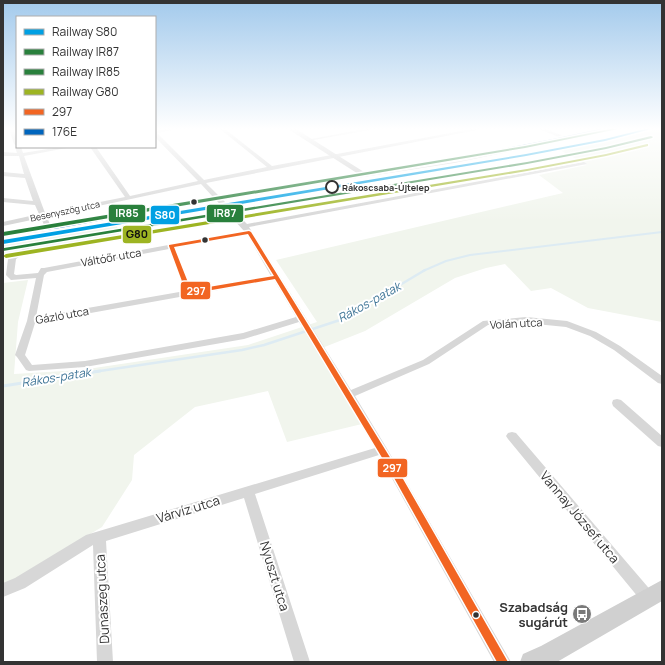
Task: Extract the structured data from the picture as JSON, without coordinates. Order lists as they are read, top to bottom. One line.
{"streets":{"street":["Besenyszög utca","Váltóőr utca","Gázló utca","Volán utca","Várvíz utca","Vannay József utca","Nyuszt utca","Dunaszeg utca"]},"crossings":[["Várvíz utca","Nyuszt utca"],["Várvíz utca","Dunaszeg utca"]],"water":["Rákos-patak"],"places":{"other":["Rákoscsaba-Újtelep"],"bus stop":["Szabadság sugárút"]},"lines":["rail line S80","rail line IR87","rail line IR85","rail line G80","transit line 176E","transit line 297"],"legend":["Railway S80","Railway IR87","Railway IR85","Railway G80","297","176E"]}
